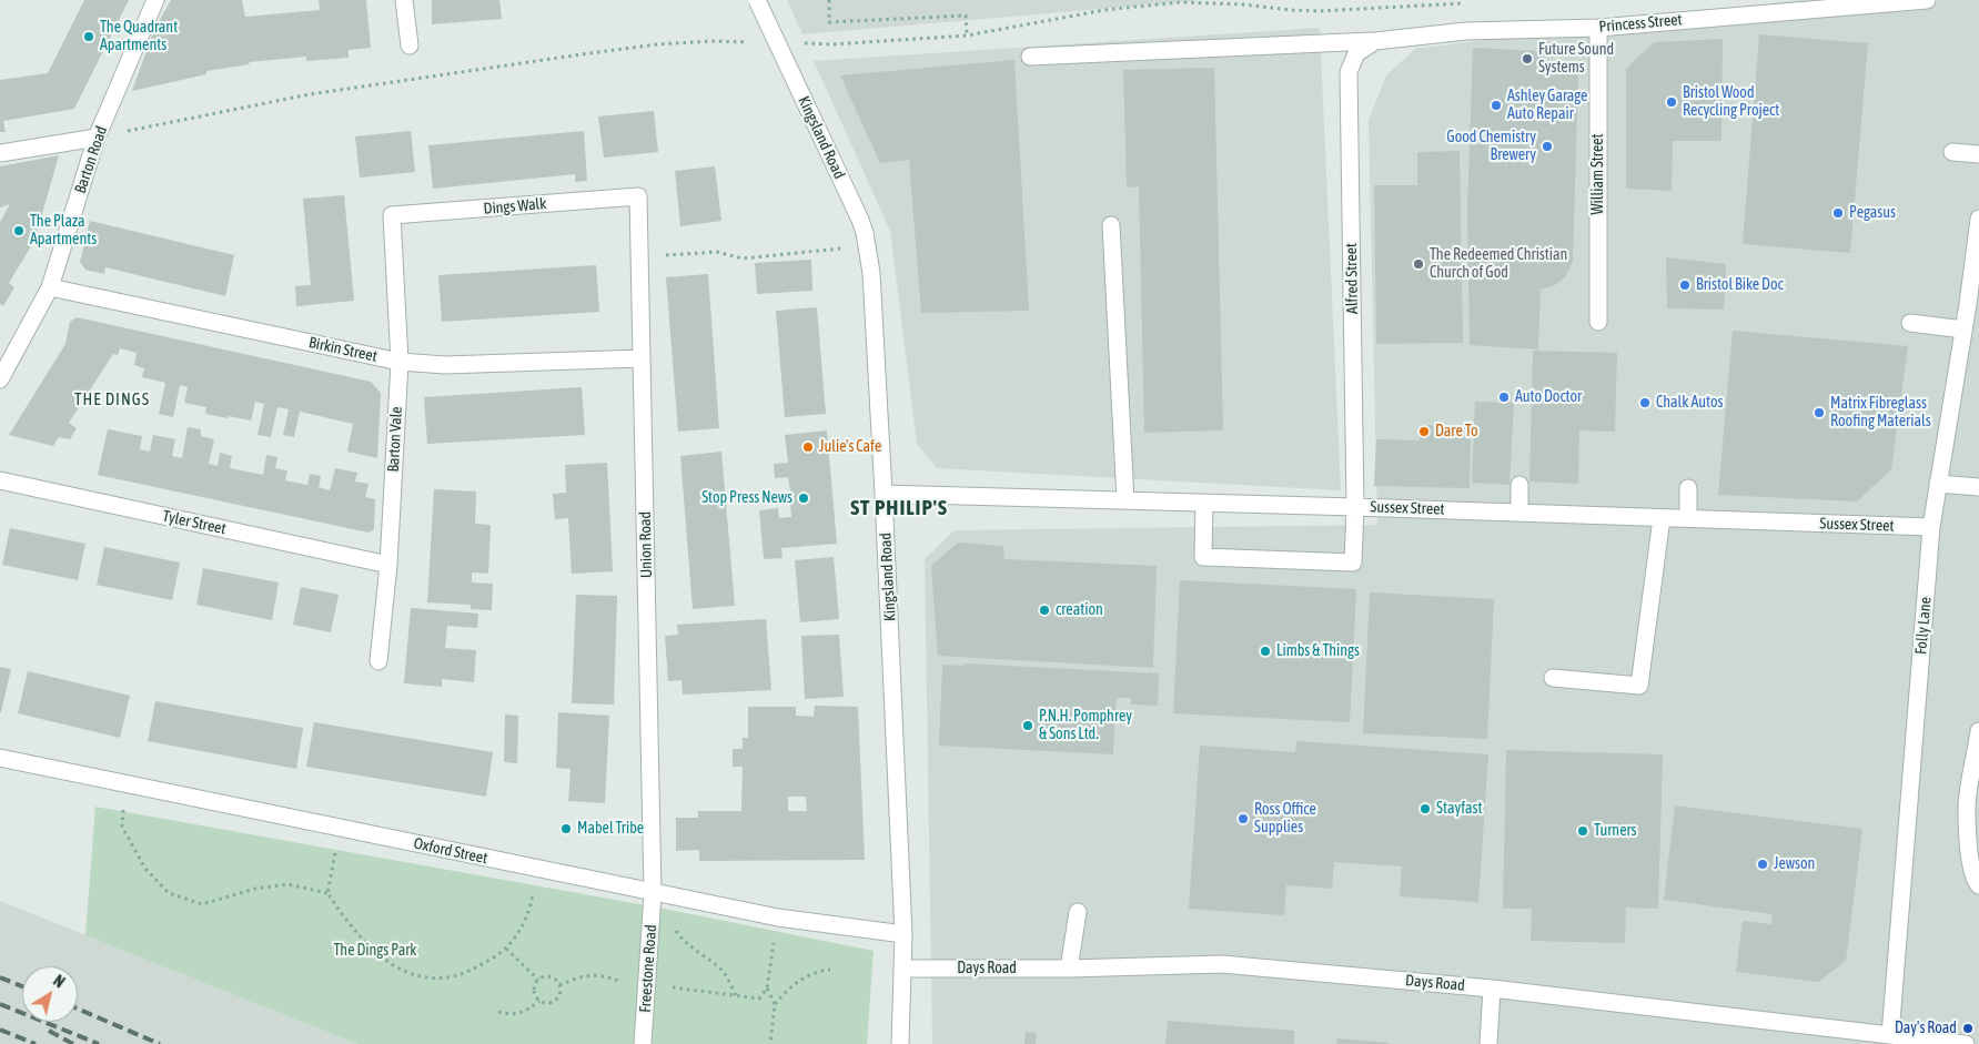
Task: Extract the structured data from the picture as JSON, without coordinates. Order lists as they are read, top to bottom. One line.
{"streets":{"street":["Princess Street","Kingsland Road","Barton Road","William Street","Dings Walk","Alfred Street","Birkin Street","Barton Vale","Sussex Street","Tyler Street","Union Road","Folly Lane","Oxford Street","Freestone Road","Days Road"]},"crossings":[["Princess Street","William Street"],["Princess Street","Alfred Street"],["Kingsland Road","Sussex Street"],["Kingsland Road","Oxford Street"],["Kingsland Road","Days Road"],["Barton Road","Birkin Street"],["Dings Walk","Barton Vale"],["Dings Walk","Union Road"],["Alfred Street","Sussex Street"],["Birkin Street","Barton Vale"],["Birkin Street","Union Road"],["Barton Vale","Tyler Street"],["Sussex Street","Folly Lane"],["Union Road","Oxford Street"],["Union Road","Freestone Road"],["Folly Lane","Days Road"],["Oxford Street","Freestone Road"]],"districts":["THE DINGS","ST PHILIP'S"],"parks":["The Dings Park"],"places":["The Quadrant Apartments","Future Sound Systems","Bristol Wood Recycling Project","Ashley Garage Auto Repair","Good Chemistry Brewery","Pegasus","The Plaza Apartments","The Redeemed Christian Church of God","Bristol Bike Doc","Auto Doctor","Chalk Autos","Matrix Fibreglass Roofing Materials","Dare To","Julie's Cafe","Stop Press News","creation","Limbs & Things","P.N.H. Pomphrey & Sons Ltd.","Stayfast","Ross Office Supplies","Mabel Tribe","Turners","Jewson","Day's Road"],"north":"top right"}
